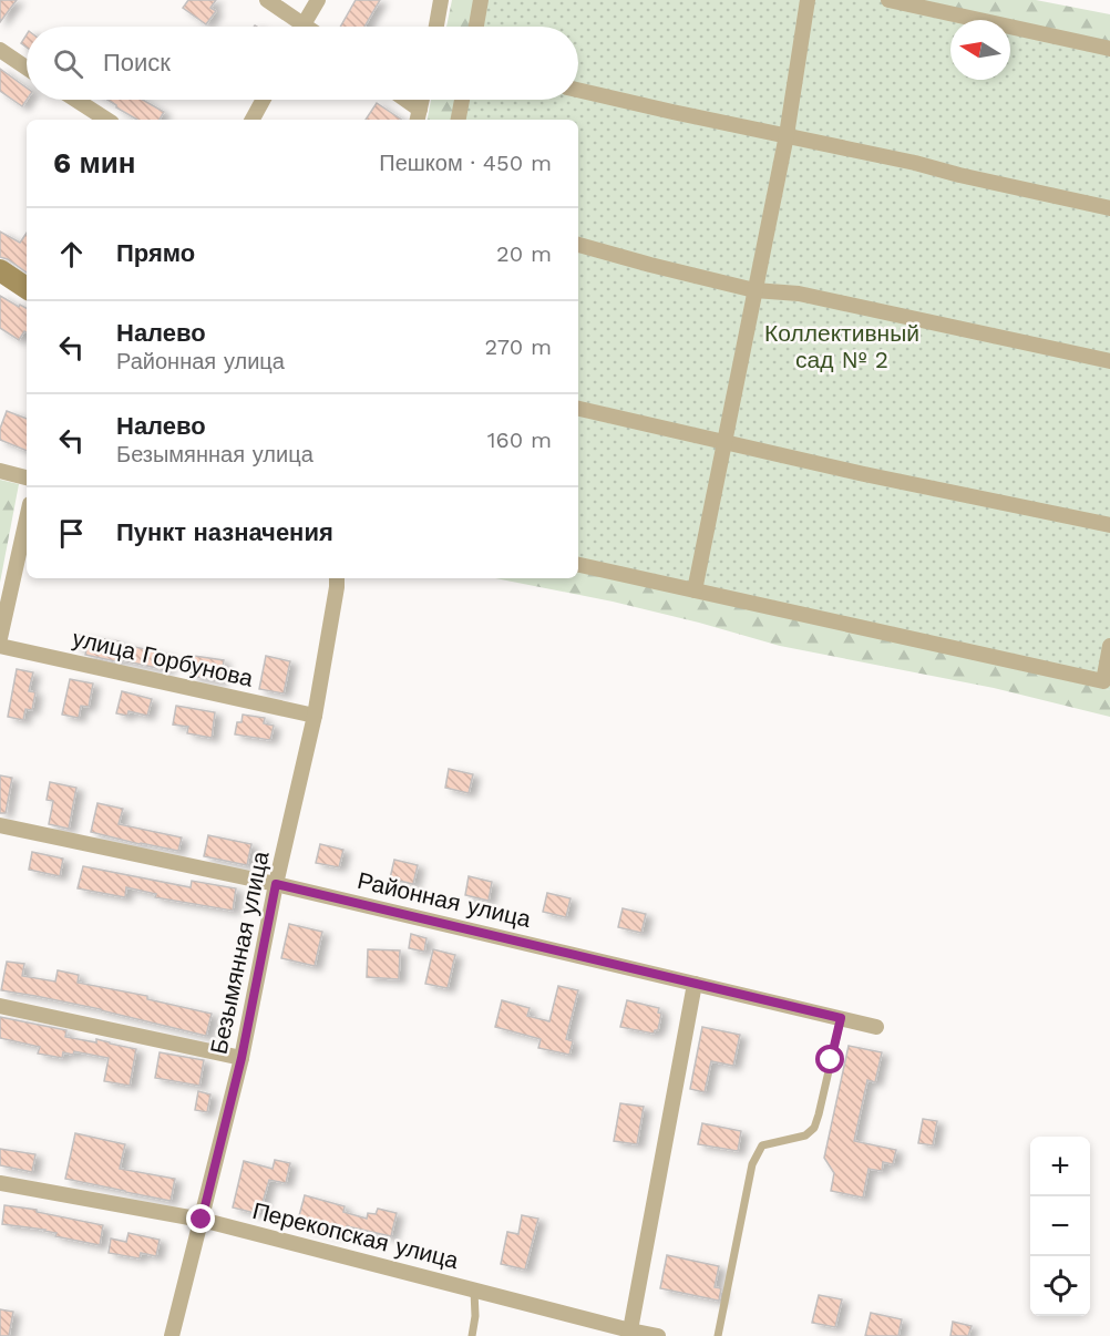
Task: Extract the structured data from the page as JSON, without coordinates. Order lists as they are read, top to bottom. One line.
{"streets":{"street":["улица Горбунова","Районная улица","Безымянная улица","Перекопская улица"]},"crossings":[["улица Горбунова","Безымянная улица"],["Районная улица","Безымянная улица"],["Безымянная улица","Перекопская улица"]],"parks":["Коллективный сад № 2"],"north":"left","page":{"search":"Поиск","heading":["6 мин","Пешком · 450 m"],"list":[["Прямо","20 m"],["Налево","Районная улица","270 m"],["Налево","Безымянная улица","160 m"],"Пункт назначения"],"map_buttons":["+","−"]}}
